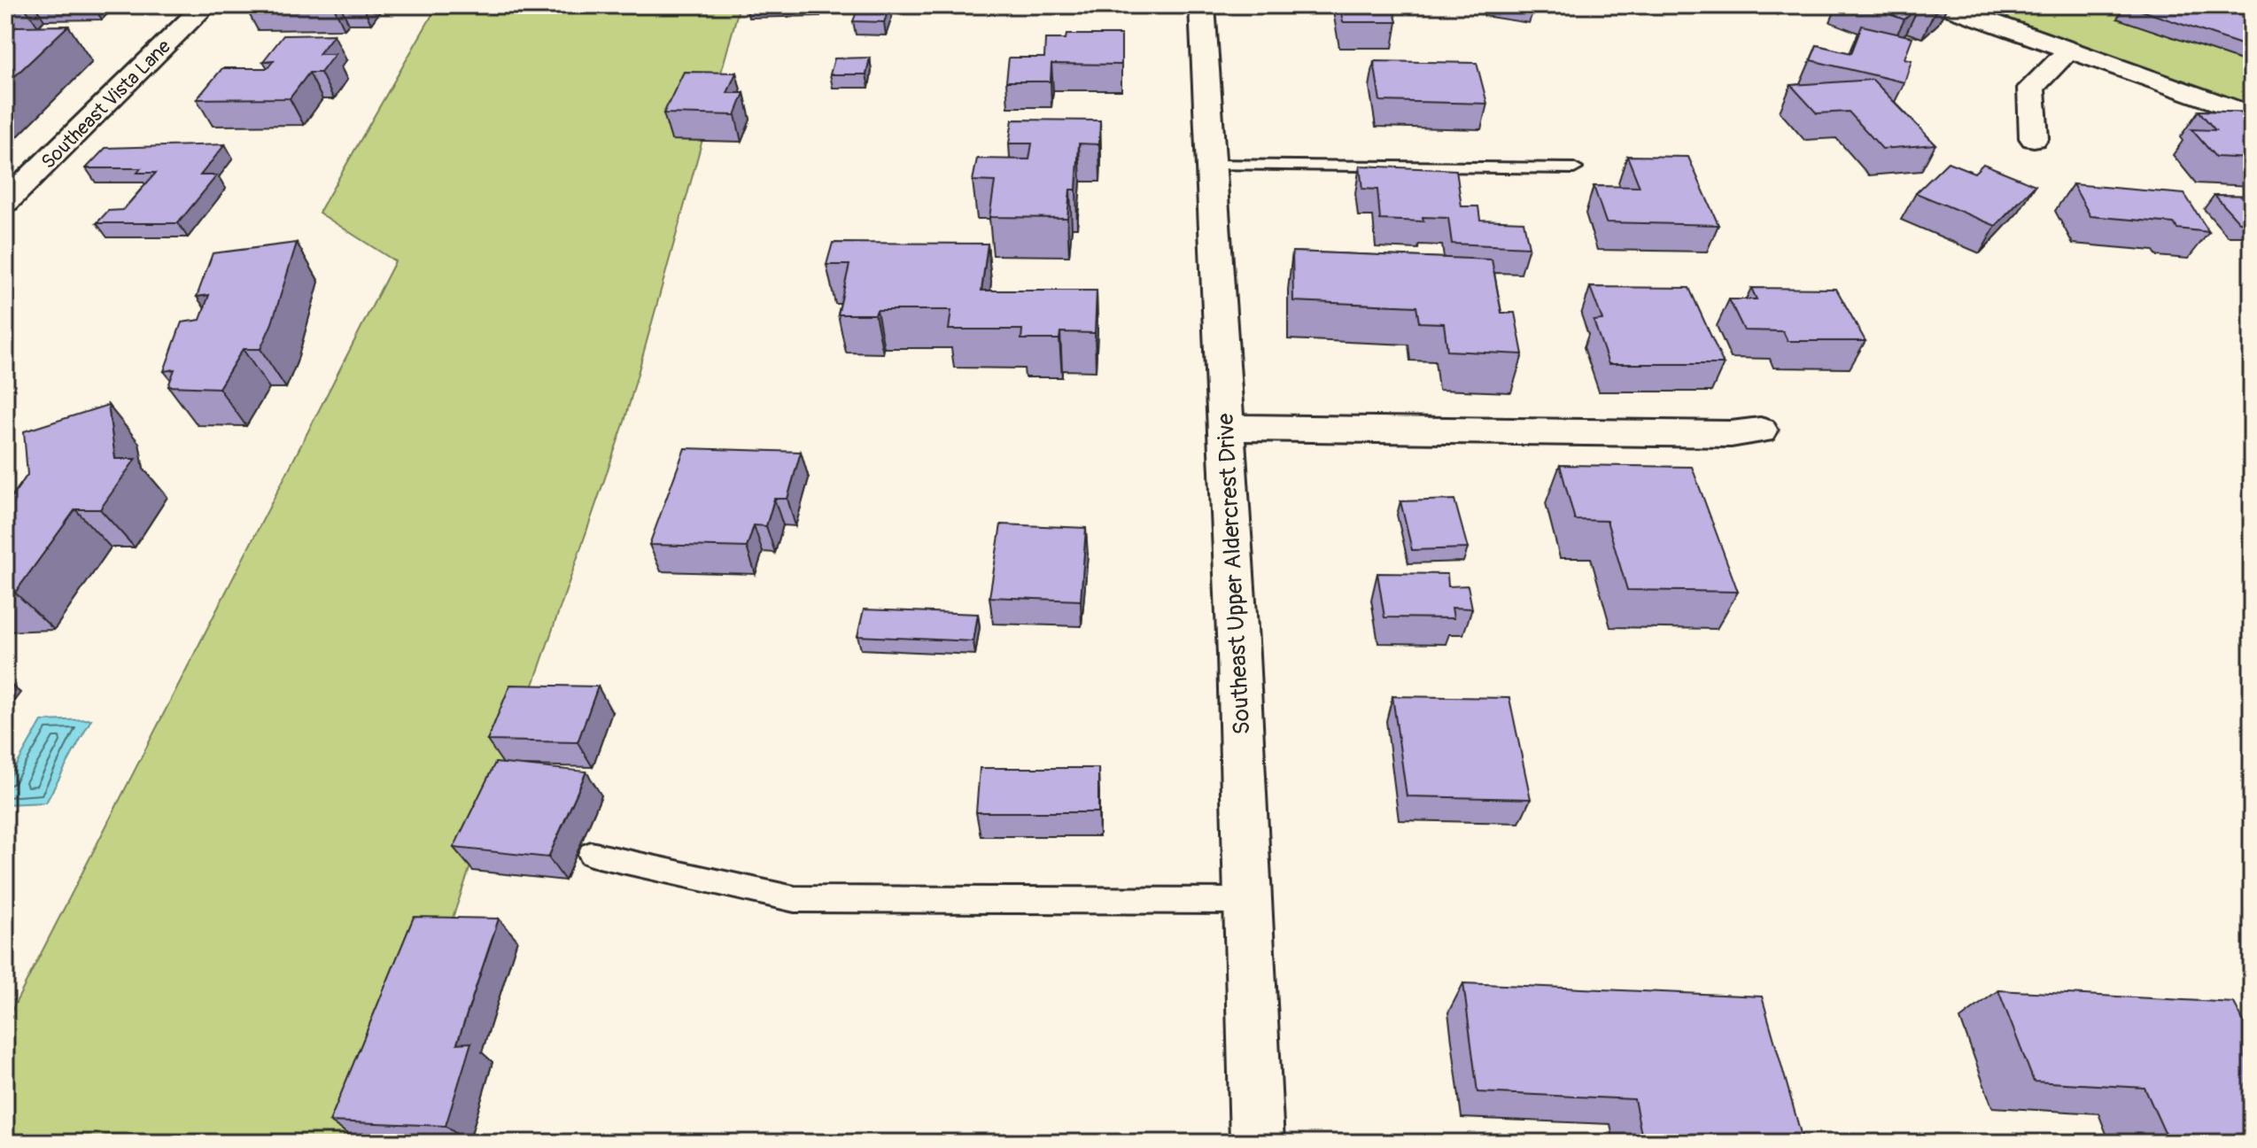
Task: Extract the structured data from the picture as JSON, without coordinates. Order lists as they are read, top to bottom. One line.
{"streets":{"street":["Southeast Vista Lane","Southeast Upper Aldercrest Drive"]}}
